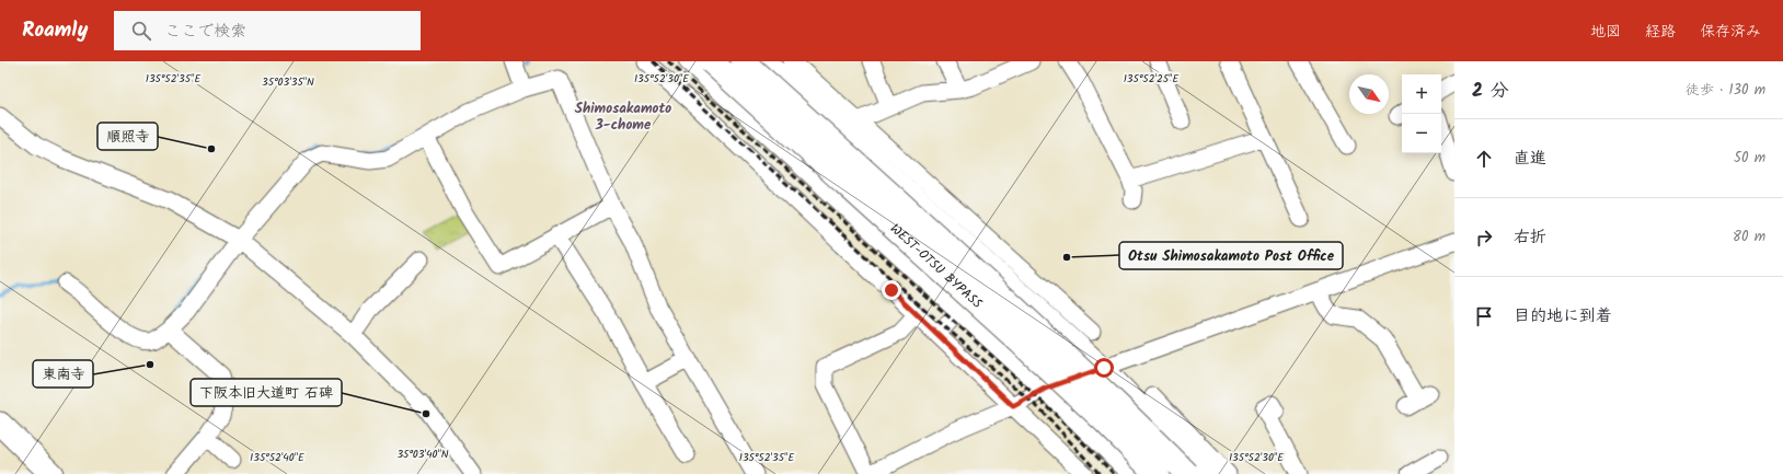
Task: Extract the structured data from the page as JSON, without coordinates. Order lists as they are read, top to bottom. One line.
{"streets":{"highway":["WEST-OTSU BYPASS"]},"districts":["Shimosakamoto 3-chome"],"places":["順照寺","Otsu Shimosakamoto Post Office","東南寺","下阪本旧大道町 石碑"],"north":"bottom right","page":{"header":"Roamly","search":"ここで検索","nav":["地図","経路","保存済み"],"heading":["2 分","徒歩 · 130 m"],"map_buttons":["+","−"],"list":[["直進","50 m"],["右折","80 m"],"目的地に到着"]},"coordinates":["135°52'25\"E","135°52'35\"E","135°52'30\"E","35°03'35\"N","35°03'40\"N","135°52'40\"E"]}
